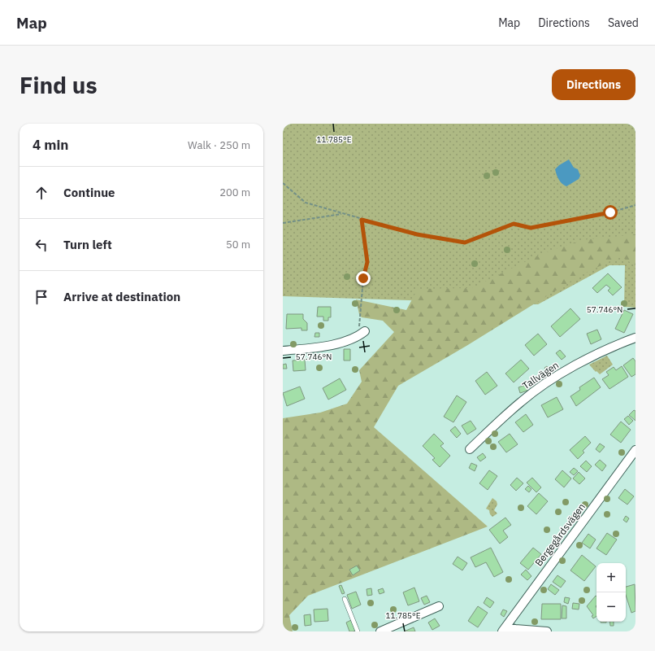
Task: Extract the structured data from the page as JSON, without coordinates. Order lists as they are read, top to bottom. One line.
{"streets":{"street":["Tallvägen","Bergegårdsvägen"]},"page":{"header":"Map","nav":["Map","Directions","Saved"],"buttons":"Directions","title":"Find us","heading":["4 min","Walk · 250 m"],"list":[["Continue","200 m"],["Turn left","50 m"],"Arrive at destination"],"map_buttons":["+","−"]},"coordinates":["11.785°E","57.746°N"]}
